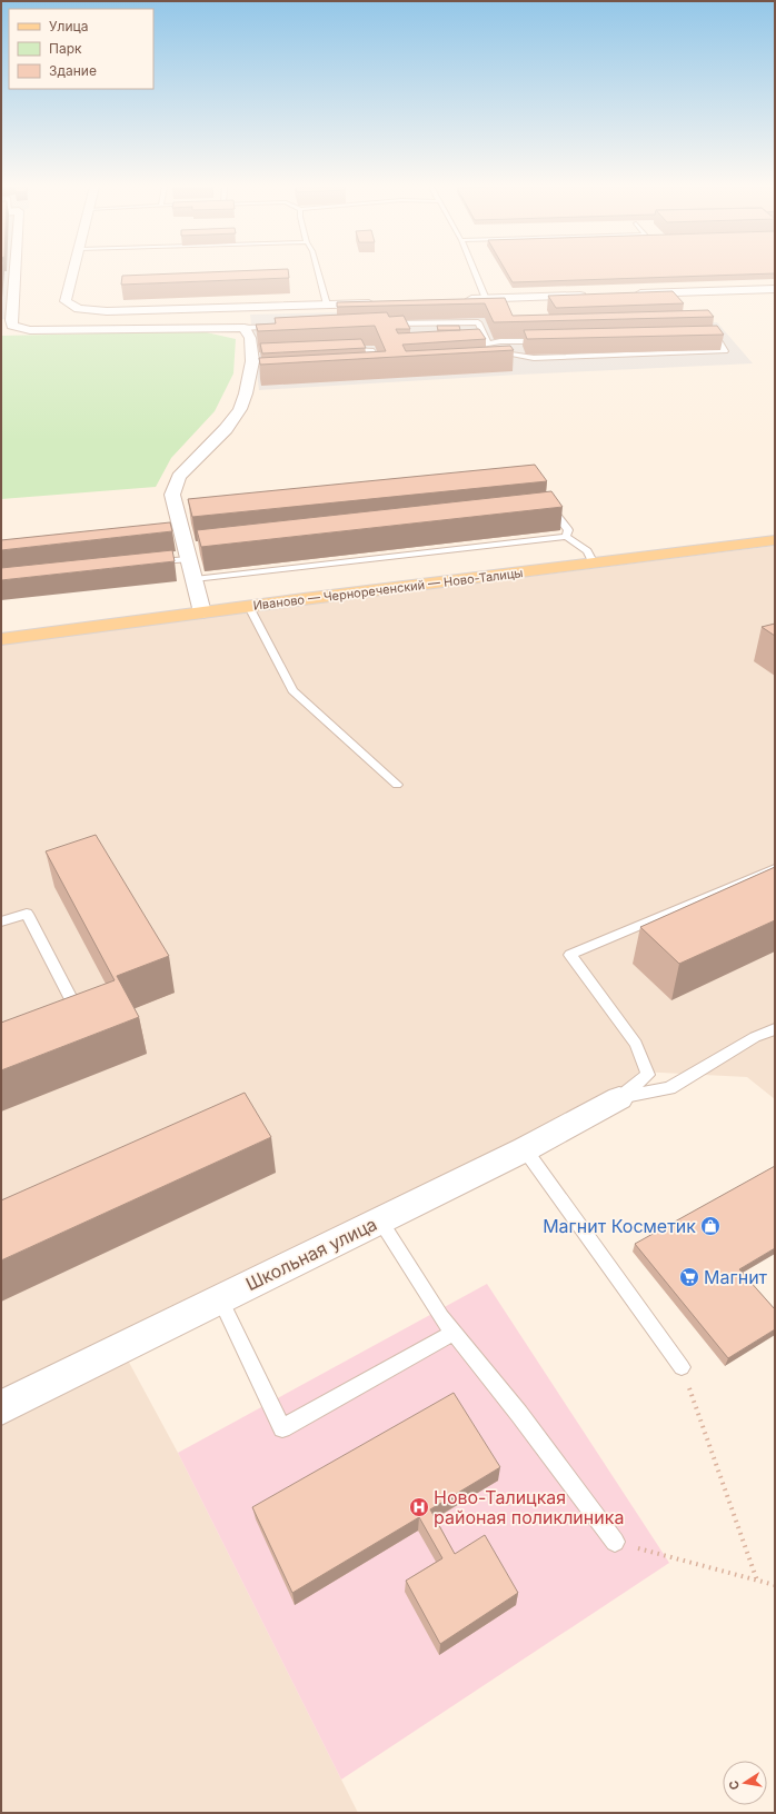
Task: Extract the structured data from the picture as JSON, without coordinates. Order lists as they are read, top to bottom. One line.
{"streets":{"main road":["Иваново — Чернореченский — Ново-Талицы"],"street":["Школьная улица"]},"places":{"shop":["Магнит Косметик"],"supermarket":["Магнит"],"hospital":["Ново-Талицкая районая поликлиника"]},"legend":["Улица","Парк","Здание"],"north":"left"}
